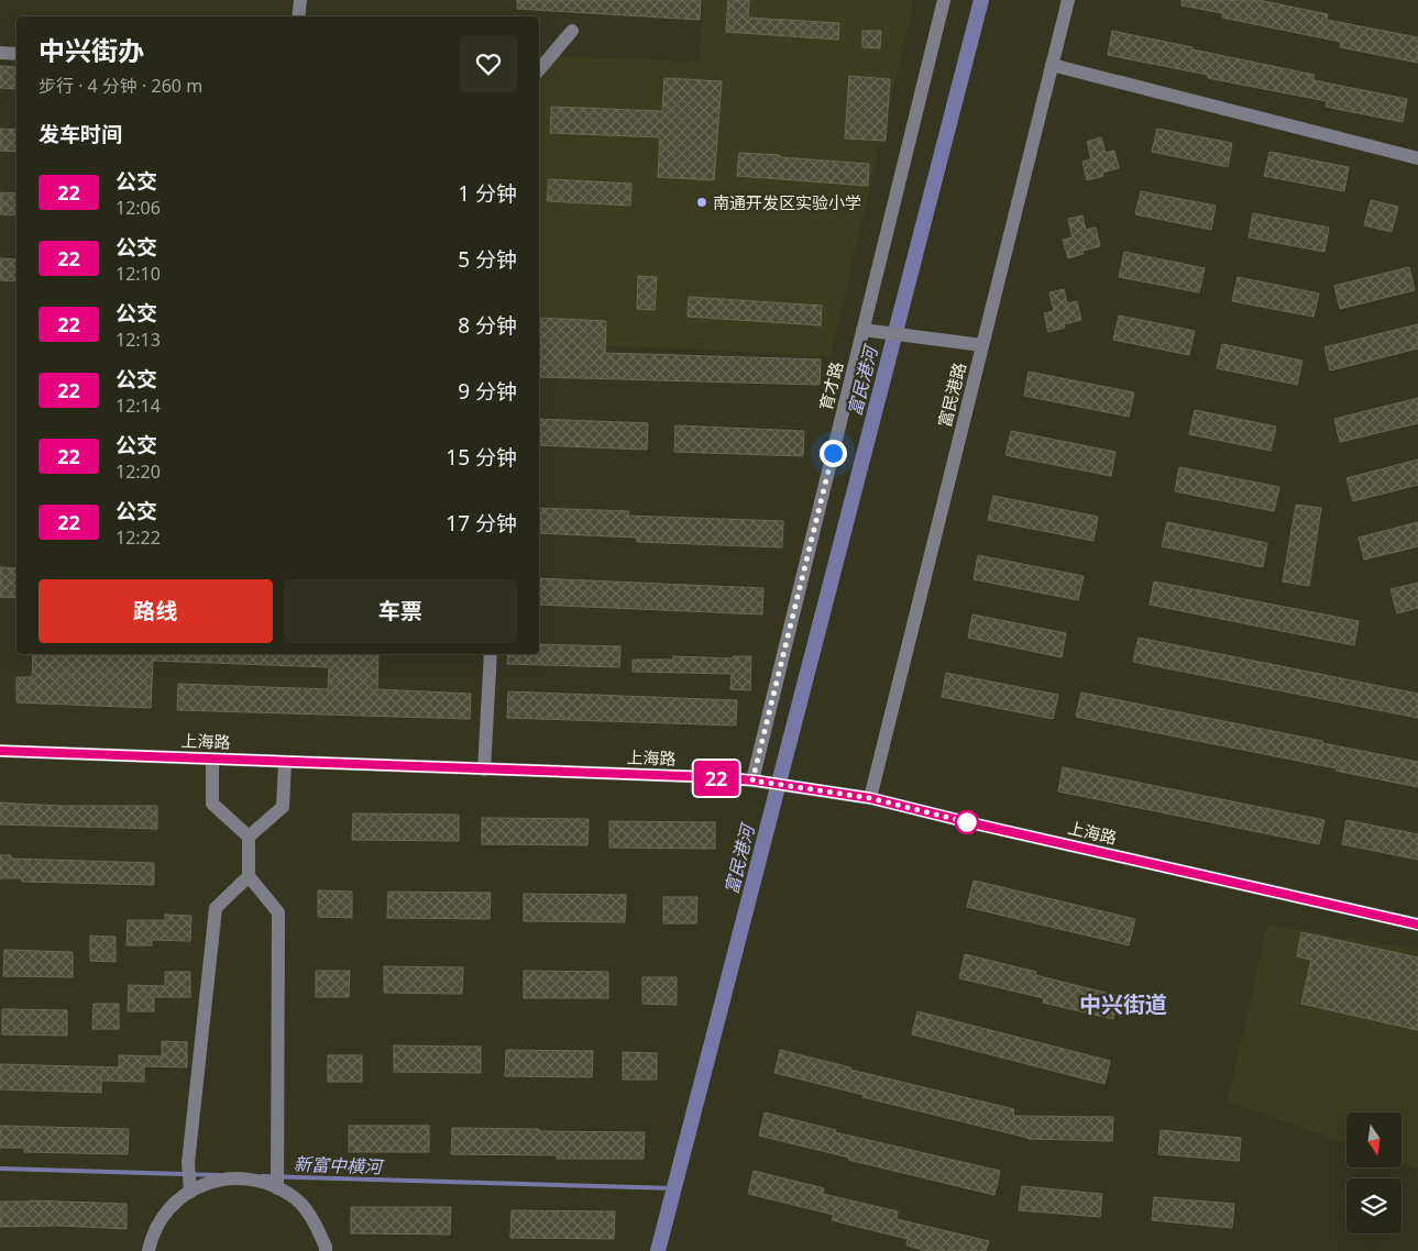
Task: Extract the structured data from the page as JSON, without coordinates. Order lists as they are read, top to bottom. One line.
{"streets":{"street":["育才路","富民港路","上海路"]},"crossings":[["育才路","上海路"],["富民港路","上海路"]],"districts":["中兴街道"],"water":["富民港河","新富中横河"],"places":["南通开发区实验小学"],"lines":["bus line 22"],"north":"bottom","page":{"on_map":"22","heading":[["中兴街办","步行 · 4 分钟 · 260 m"],"发车时间"],"list":[{"mark":"22","name":"公交","note":"12:06","value":"1 分钟"},{"mark":"22","name":"公交","note":"12:10","value":"5 分钟"},{"mark":"22","name":"公交","note":"12:13","value":"8 分钟"},{"mark":"22","name":"公交","note":"12:14","value":"9 分钟"},{"mark":"22","name":"公交","note":"12:20","value":"15 分钟"},{"mark":"22","name":"公交","note":"12:22","value":"17 分钟"}],"buttons":["路线","车票"]}}
